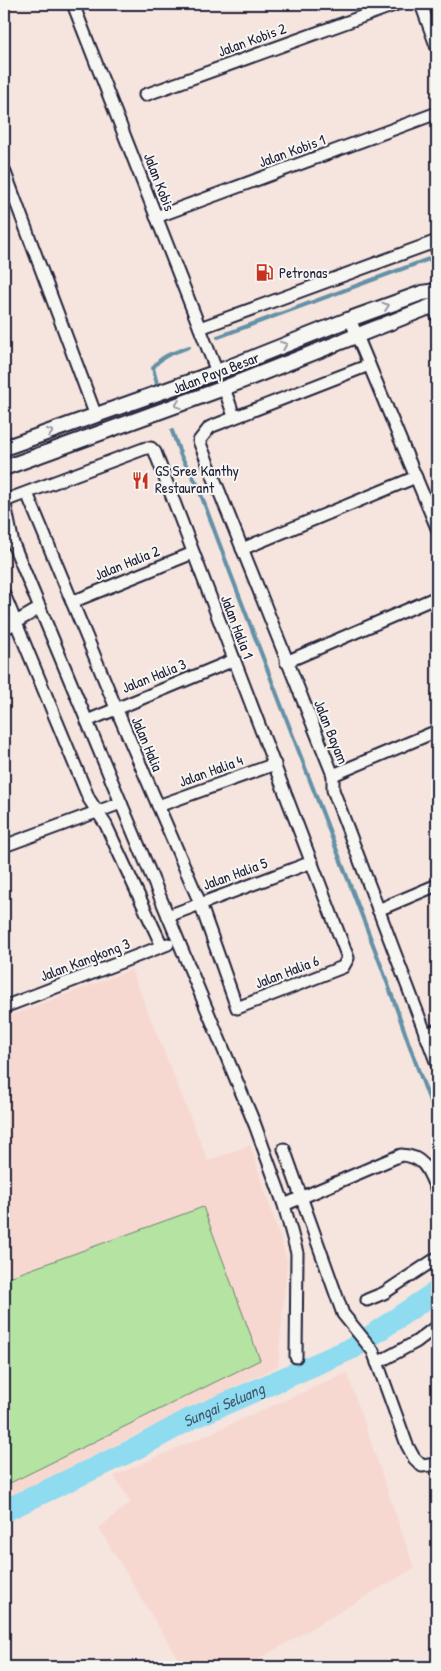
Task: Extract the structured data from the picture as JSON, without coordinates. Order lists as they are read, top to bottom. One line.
{"streets":{"street":["Jalan Kobis 2","Jalan Kobis 1","Jalan Kobis","Jalan Paya Besar","Jalan Halia 2","Jalan Halia 1","Jalan Halia 3","Jalan Bayam","Jalan Halia","Jalan Halia 4","Jalan Halia 5","Jalan Kangkong 3","Jalan Halia 6"]},"crossings":[["Jalan Kobis 1","Jalan Kobis"],["Jalan Kobis","Jalan Paya Besar"],["Jalan Halia 2","Jalan Halia 1"],["Jalan Halia 2","Jalan Halia"],["Jalan Halia 1","Jalan Halia 3"],["Jalan Halia 1","Jalan Halia"],["Jalan Halia 1","Jalan Halia 4"],["Jalan Halia 1","Jalan Halia 5"],["Jalan Halia 1","Jalan Halia 6"],["Jalan Halia 3","Jalan Halia"],["Jalan Halia","Jalan Halia 4"],["Jalan Halia","Jalan Halia 5"],["Jalan Halia","Jalan Halia 6"]],"water":["Sungai Seluang"],"places":{"fuel station":["Petronas"],"restaurant":["GS Sree Kanthy Restaurant"]}}
